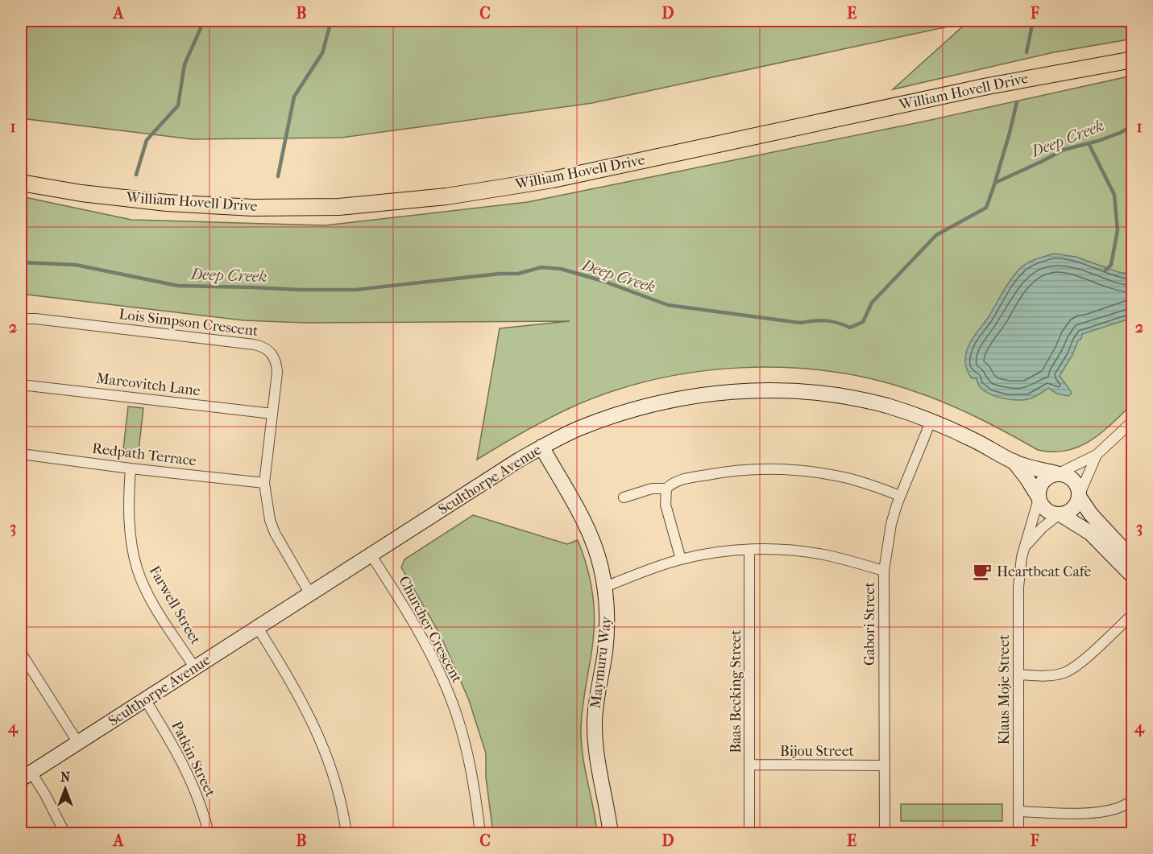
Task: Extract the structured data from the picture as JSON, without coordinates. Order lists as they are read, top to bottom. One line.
{"streets":{"main road":["William Hovell Drive"],"street":["Lois Simpson Crescent","Marcovitch Lane","Redpath Terrace","Sculthorpe Avenue","Farwell Street","Gabori Street","Churcher Crescent","Maymuru Way","Klaus Moje Street","Baas Becking Street","Bijou Street","Patkin Street"]},"crossings":[["Lois Simpson Crescent","Marcovitch Lane"],["Lois Simpson Crescent","Redpath Terrace"],["Lois Simpson Crescent","Sculthorpe Avenue"],["Redpath Terrace","Farwell Street"],["Sculthorpe Avenue","Farwell Street"],["Sculthorpe Avenue","Gabori Street"],["Sculthorpe Avenue","Churcher Crescent"],["Sculthorpe Avenue","Maymuru Way"],["Sculthorpe Avenue","Klaus Moje Street"],["Sculthorpe Avenue","Patkin Street"],["Gabori Street","Bijou Street"],["Baas Becking Street","Bijou Street"]],"water":["Deep Creek"],"places":{"cafe":["Heartbeat Cafe"]},"north":"top","grid":{"columns":["A","B","C","D","E","F"],"rows":["1","2","3","4"]}}
